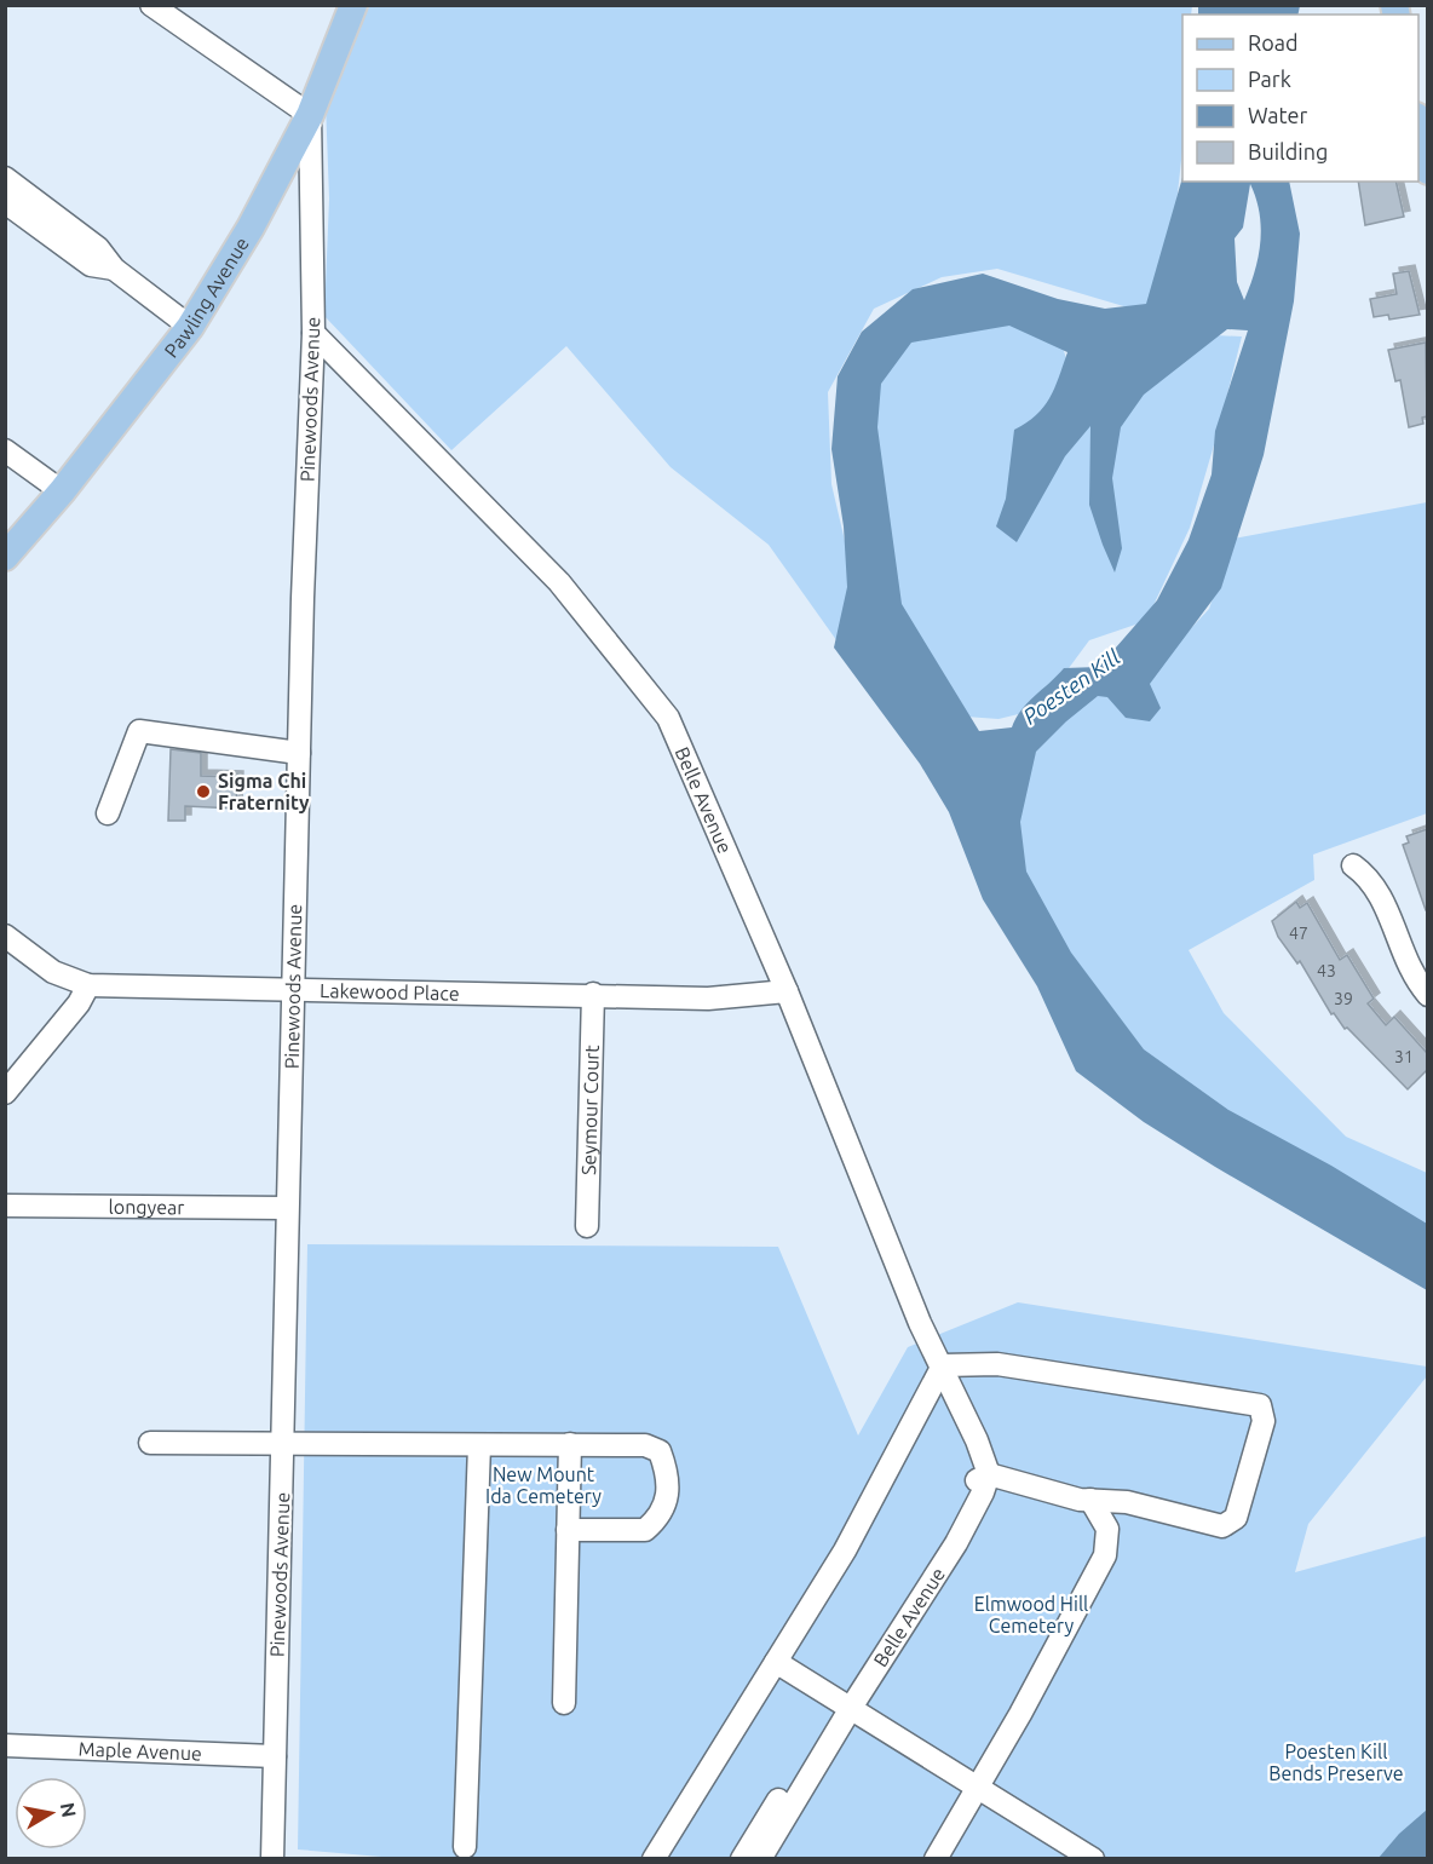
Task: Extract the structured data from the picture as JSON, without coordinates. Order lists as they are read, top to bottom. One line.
{"streets":{"main road":["Pawling Avenue"],"street":["Pinewoods Avenue","Belle Avenue","Lakewood Place","Seymour Court","longyear","Maple Avenue"]},"crossings":[["Pawling Avenue","Pinewoods Avenue"],["Pinewoods Avenue","Belle Avenue"],["Pinewoods Avenue","Lakewood Place"],["Pinewoods Avenue","longyear"],["Pinewoods Avenue","Maple Avenue"],["Belle Avenue","Lakewood Place"],["Lakewood Place","Seymour Court"]],"water":["Poesten Kill"],"parks":["New Mount Ida Cemetery","Elmwood Hill Cemetery","Poesten Kill Bends Preserve"],"places":["Sigma Chi Fraternity"],"house_numbers":["47","43","39","31"],"legend":["Road","Park","Water","Building"],"north":"right"}
